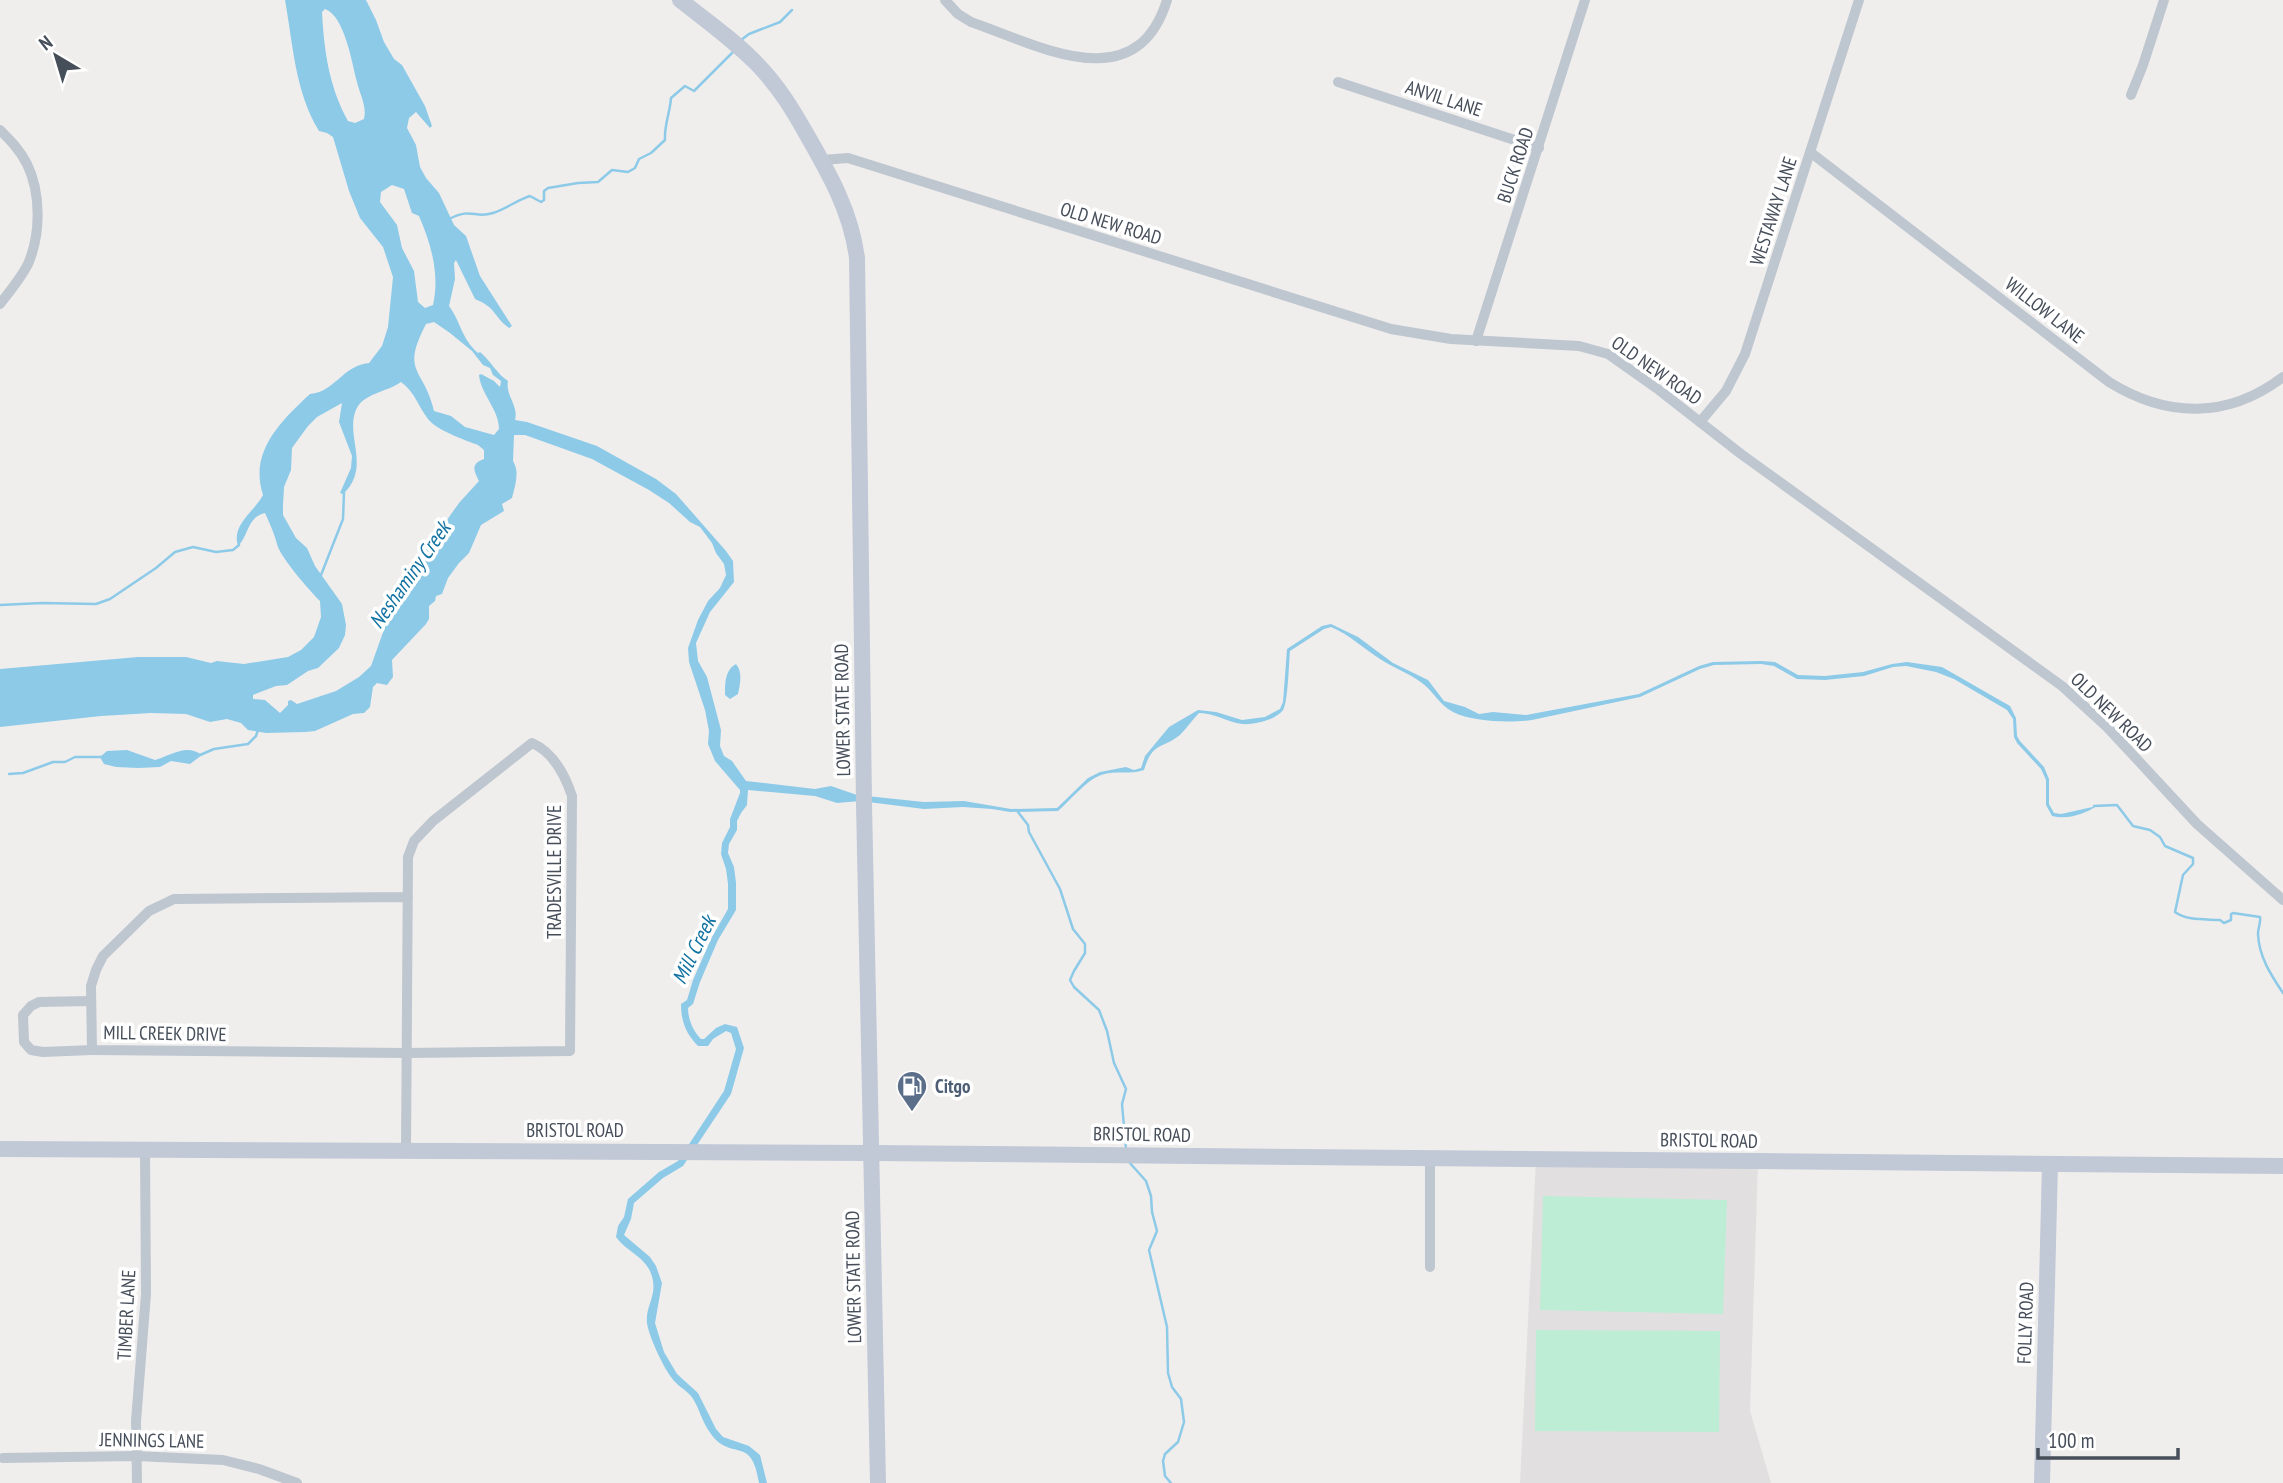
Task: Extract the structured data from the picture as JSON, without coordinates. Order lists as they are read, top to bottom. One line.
{"streets":{"main road":["LOWER STATE ROAD","BRISTOL ROAD","FOLLY ROAD"],"street":["ANVIL LANE","BUCK ROAD","WESTAWAY LANE","OLD NEW ROAD","WILLOW LANE","TRADESVILLE DRIVE","MILL CREEK DRIVE","TIMBER LANE","JENNINGS LANE"]},"crossings":[["ANVIL LANE","BUCK ROAD"],["BUCK ROAD","OLD NEW ROAD"],["WESTAWAY LANE","OLD NEW ROAD"],["WESTAWAY LANE","WILLOW LANE"],["OLD NEW ROAD","LOWER STATE ROAD"],["LOWER STATE ROAD","BRISTOL ROAD"],["TRADESVILLE DRIVE","MILL CREEK DRIVE"],["TRADESVILLE DRIVE","BRISTOL ROAD"],["BRISTOL ROAD","TIMBER LANE"],["BRISTOL ROAD","FOLLY ROAD"],["TIMBER LANE","JENNINGS LANE"]],"water":["Neshaminy Creek","Mill Creek"],"places":{"fuel station":["Citgo"]},"scale_bar":"100 m","north":"top left"}
